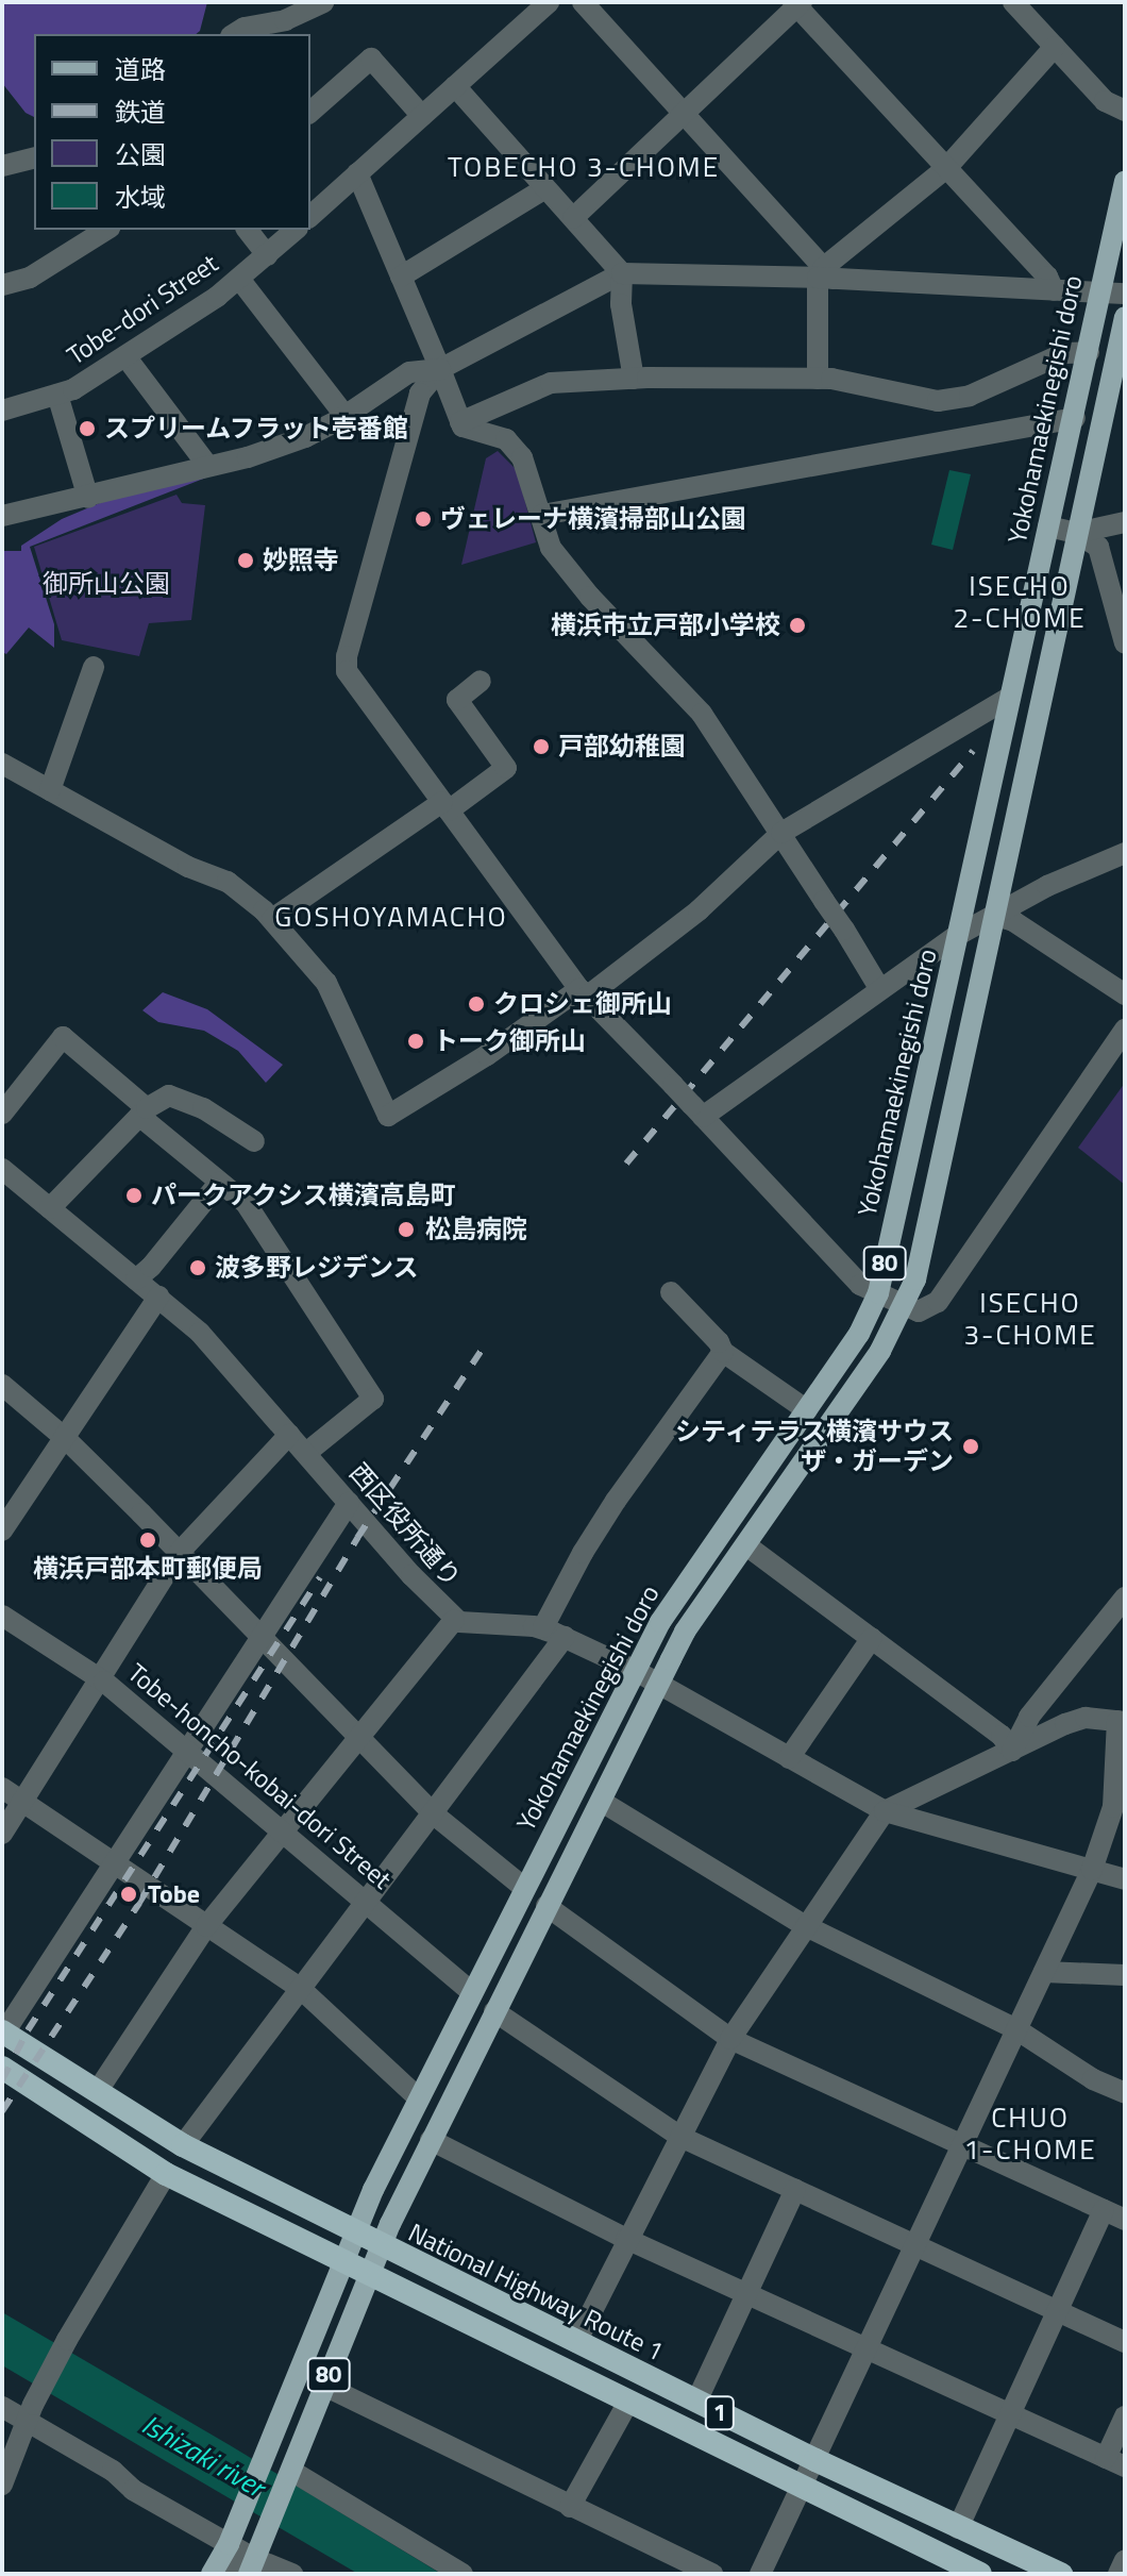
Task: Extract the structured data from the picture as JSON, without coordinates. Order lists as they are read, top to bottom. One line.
{"streets":{"highway":["National Highway Route 1","1"],"main road":["Yokohamaekinegishi doro","80"],"street":["Tobe-dori Street","西区役所通り","Tobe-honcho-kobai-dori Street"]},"crossings":[["Yokohamaekinegishi doro","80"],["Yokohamaekinegishi doro","西区役所通り"],["Yokohamaekinegishi doro","Tobe-honcho-kobai-dori Street"],["Yokohamaekinegishi doro","National Highway Route 1"],["80","National Highway Route 1"],["80","1"]],"districts":["TOBECHO 3-CHOME","ISECHO 2-CHOME","GOSHOYAMACHO","ISECHO 3-CHOME","CHUO 1-CHOME"],"water":["Ishizaki river"],"parks":["御所山公園"],"places":["スプリームフラット壱番館","ヴェレーナ横濱掃部山公園","妙照寺","横浜市立戸部小学校","戸部幼稚園","クロシェ御所山","トーク御所山","パークアクシス横濱高島町","松島病院","波多野レジデンス","シティテラス横濱サウス ザ・ガーデン","横浜戸部本町郵便局","Tobe"],"legend":["道路","鉄道","公園","水域"]}
